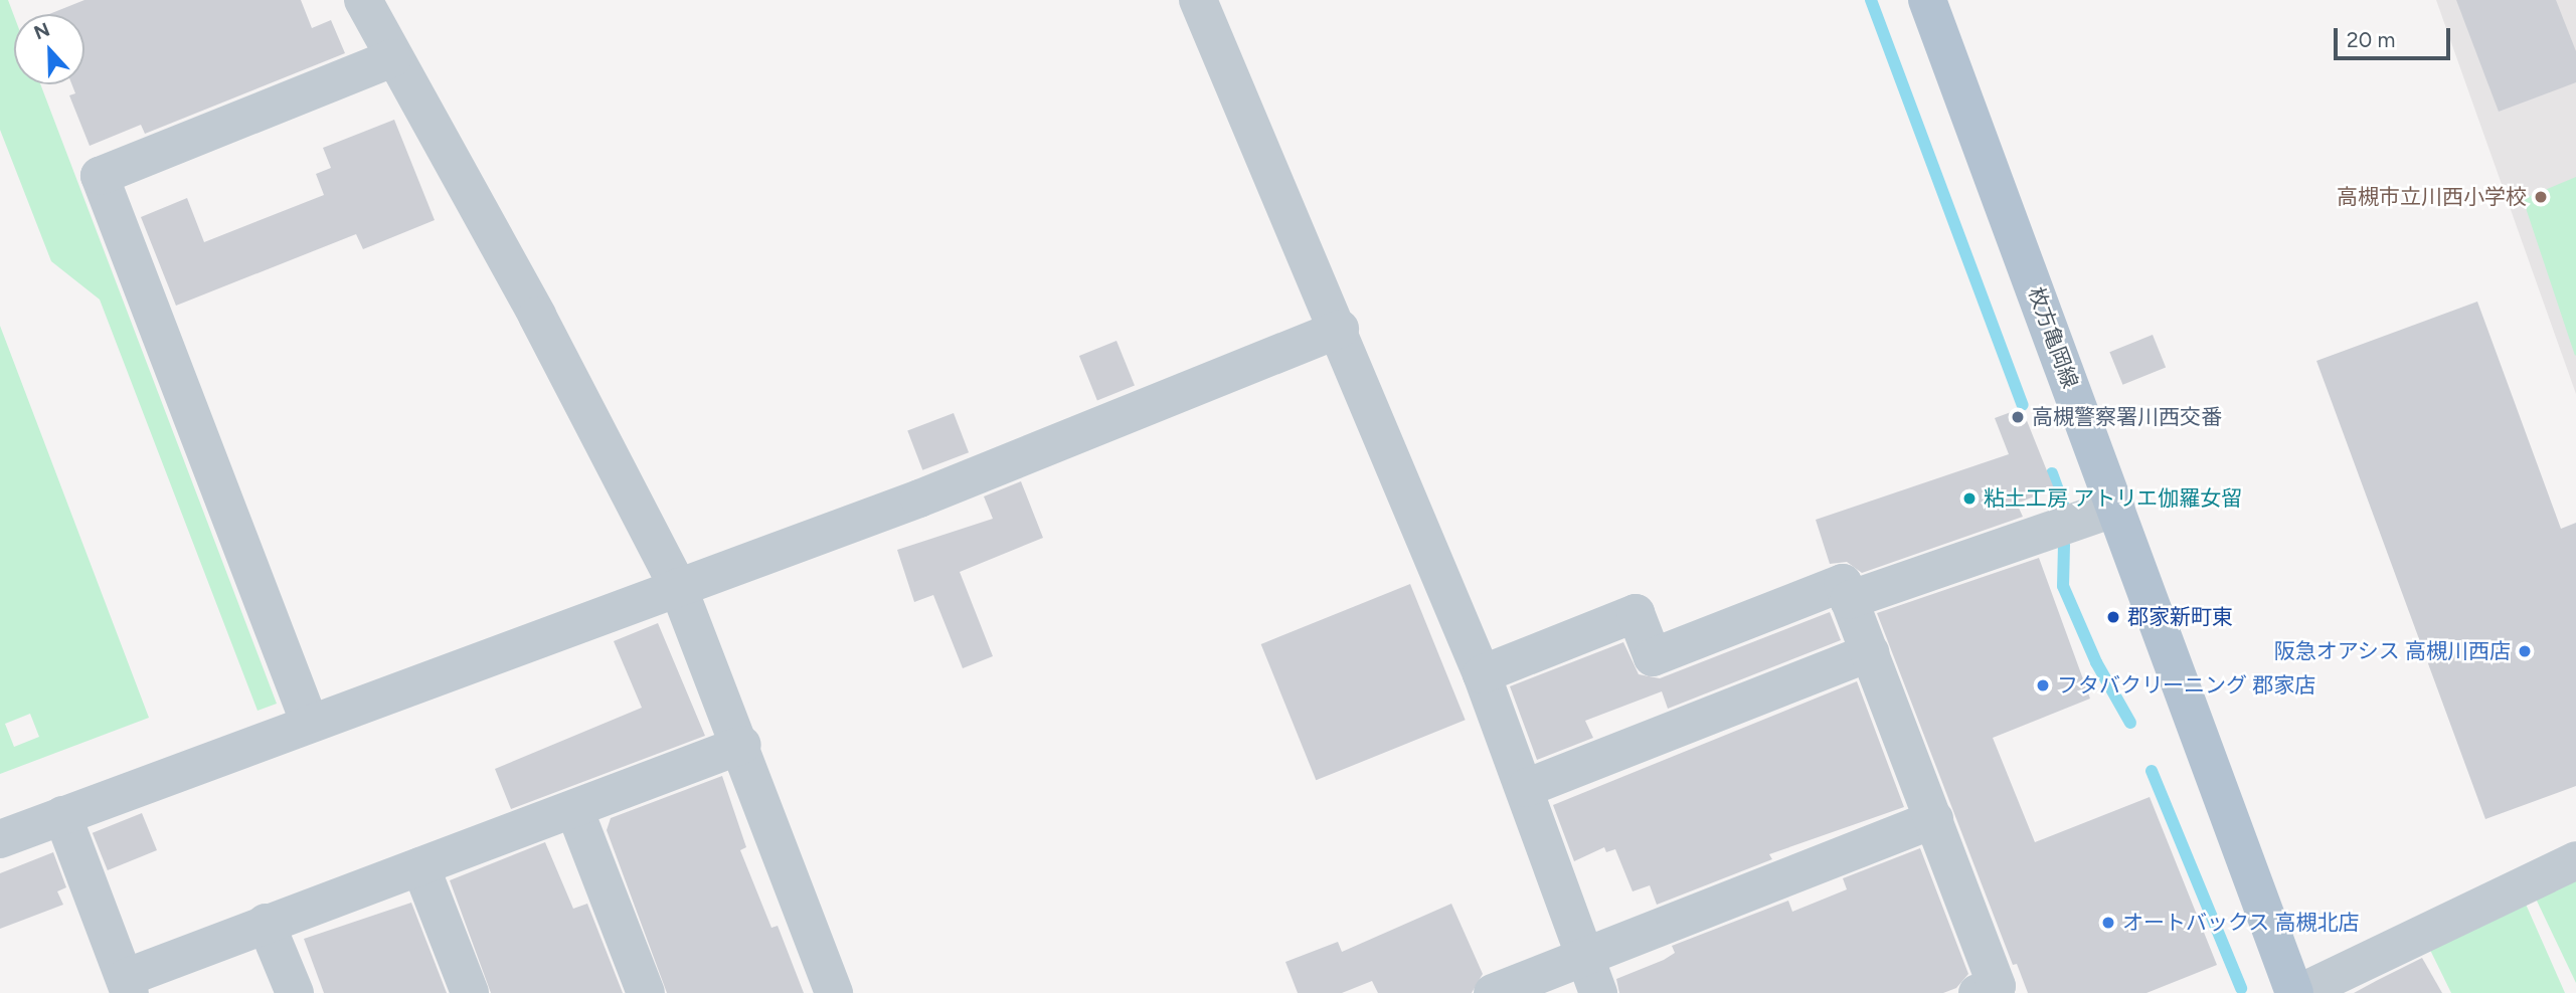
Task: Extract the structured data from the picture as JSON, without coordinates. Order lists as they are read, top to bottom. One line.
{"streets":{"main road":["枚方亀岡線"]},"places":["高槻市立川西小学校","高槻警察署川西交番","粘土工房 アトリエ伽羅女留","郡家新町東","阪急オアシス 高槻川西店","フタバクリーニング 郡家店","オートバックス 高槻北店"],"scale_bar":"20 m","north":"top"}
